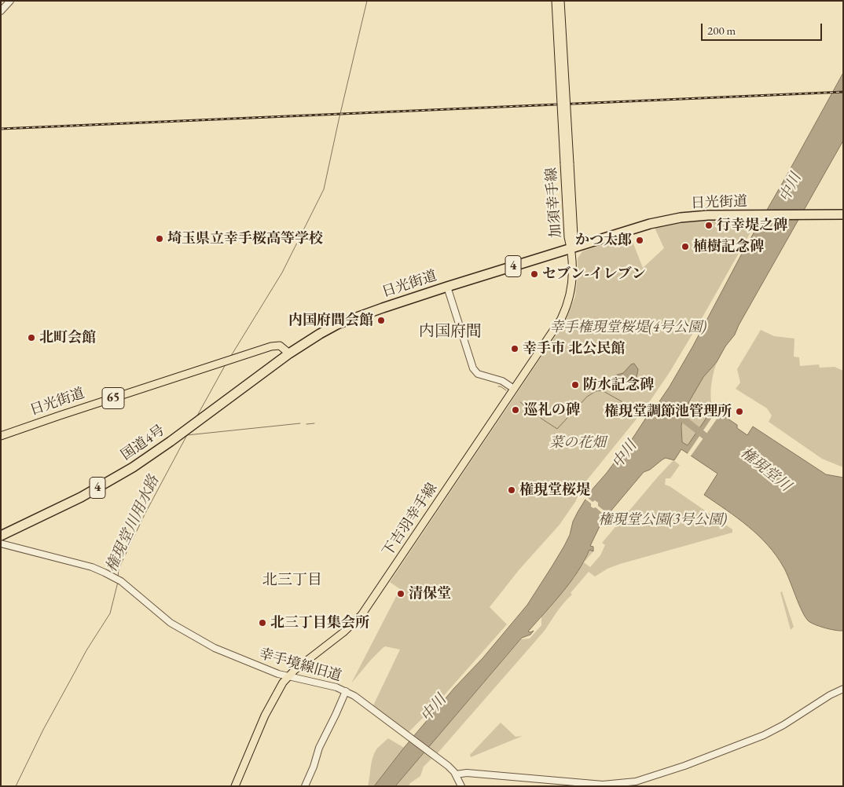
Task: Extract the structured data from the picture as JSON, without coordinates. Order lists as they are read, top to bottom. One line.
{"streets":{"highway":["日光街道","4","国道4号"],"main road":["加須幸手線","65","下吉羽幸手線"],"street":["幸手境線旧道"]},"crossings":[["加須幸手線","日光街道"],["加須幸手線","下吉羽幸手線"],["日光街道","国道4号"],["日光街道","下吉羽幸手線"],["下吉羽幸手線","幸手境線旧道"]],"districts":["内国府間","北三丁目"],"water":["中川","権現堂川","権現堂川用水路"],"parks":["幸手権現堂桜堤(4号公園)","菜の花畑","権現堂公園(3号公園)"],"places":["行幸堤之碑","埼玉県立幸手桜高等学校","かつ太郎","植樹記念碑","セブン-イレブン","内国府間会館","北町会館","幸手市 北公民館","防水記念碑","巡礼の碑","権現堂調節池管理所","権現堂桜堤","清保堂","北三丁目集会所"],"scale_bar":"200 m"}
